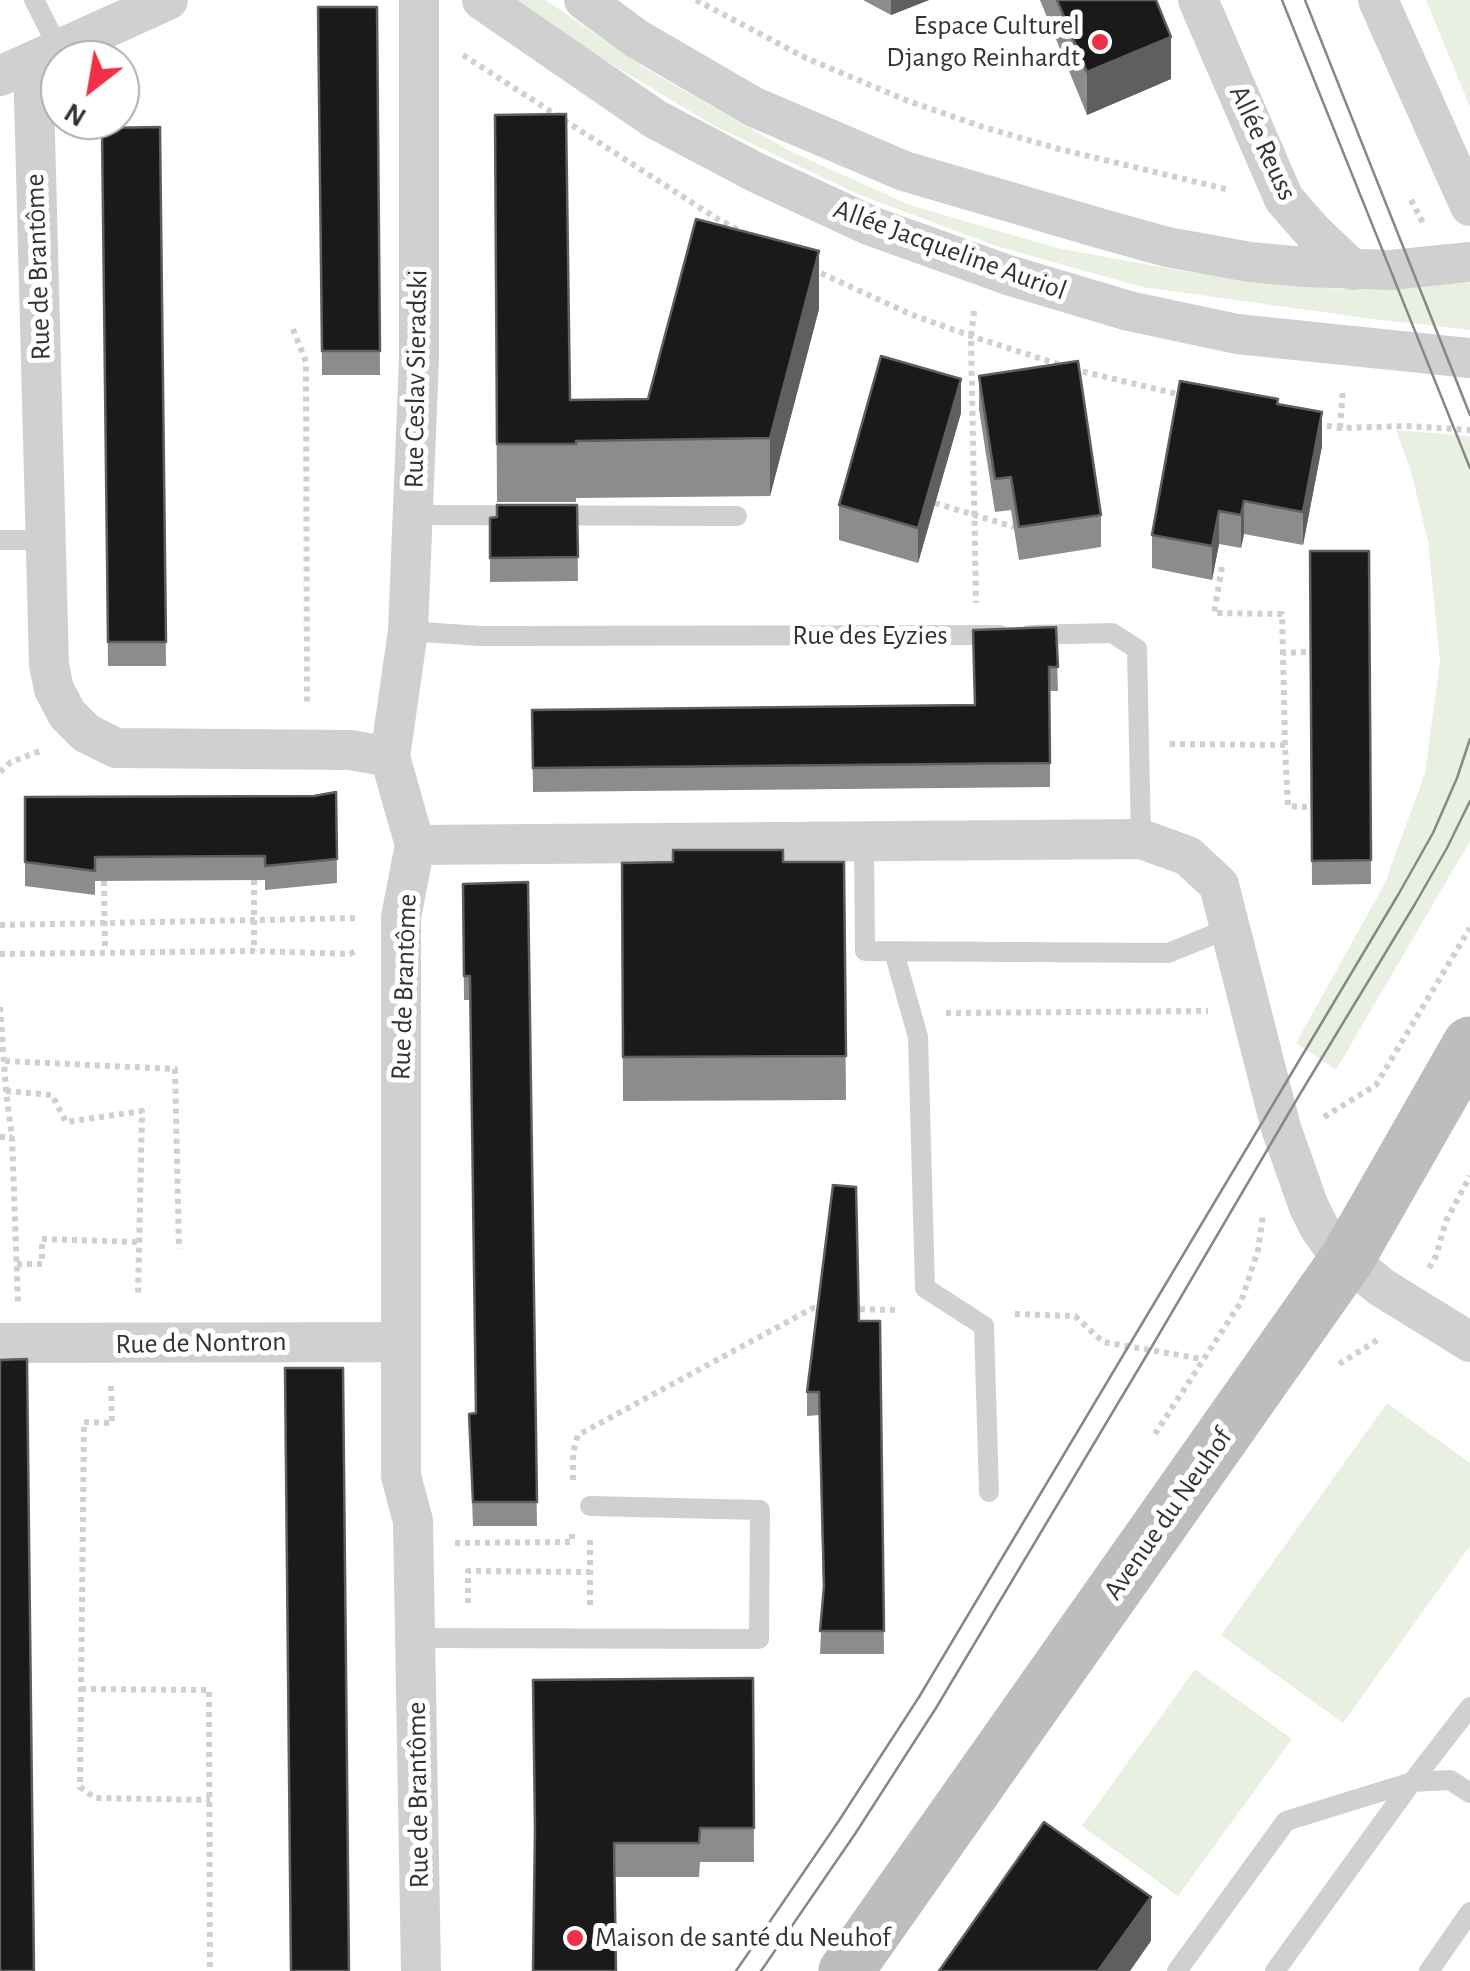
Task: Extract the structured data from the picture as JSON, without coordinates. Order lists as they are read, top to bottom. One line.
{"streets":{"street":["Allée Reuss","Allée Jacqueline Auriol","Rue de Brantôme","Rue Ceslav Sieradski","Rue de Nontron","Avenue du Neuhof"],"lane":["Rue des Eyzies"]},"crossings":[["Rue de Brantôme","Rue Ceslav Sieradski"],["Rue de Brantôme","Rue de Nontron"],["Rue Ceslav Sieradski","Rue des Eyzies"]],"places":["Espace Culturel Django Reinhardt","Maison de santé du Neuhof"],"north":"bottom left"}
